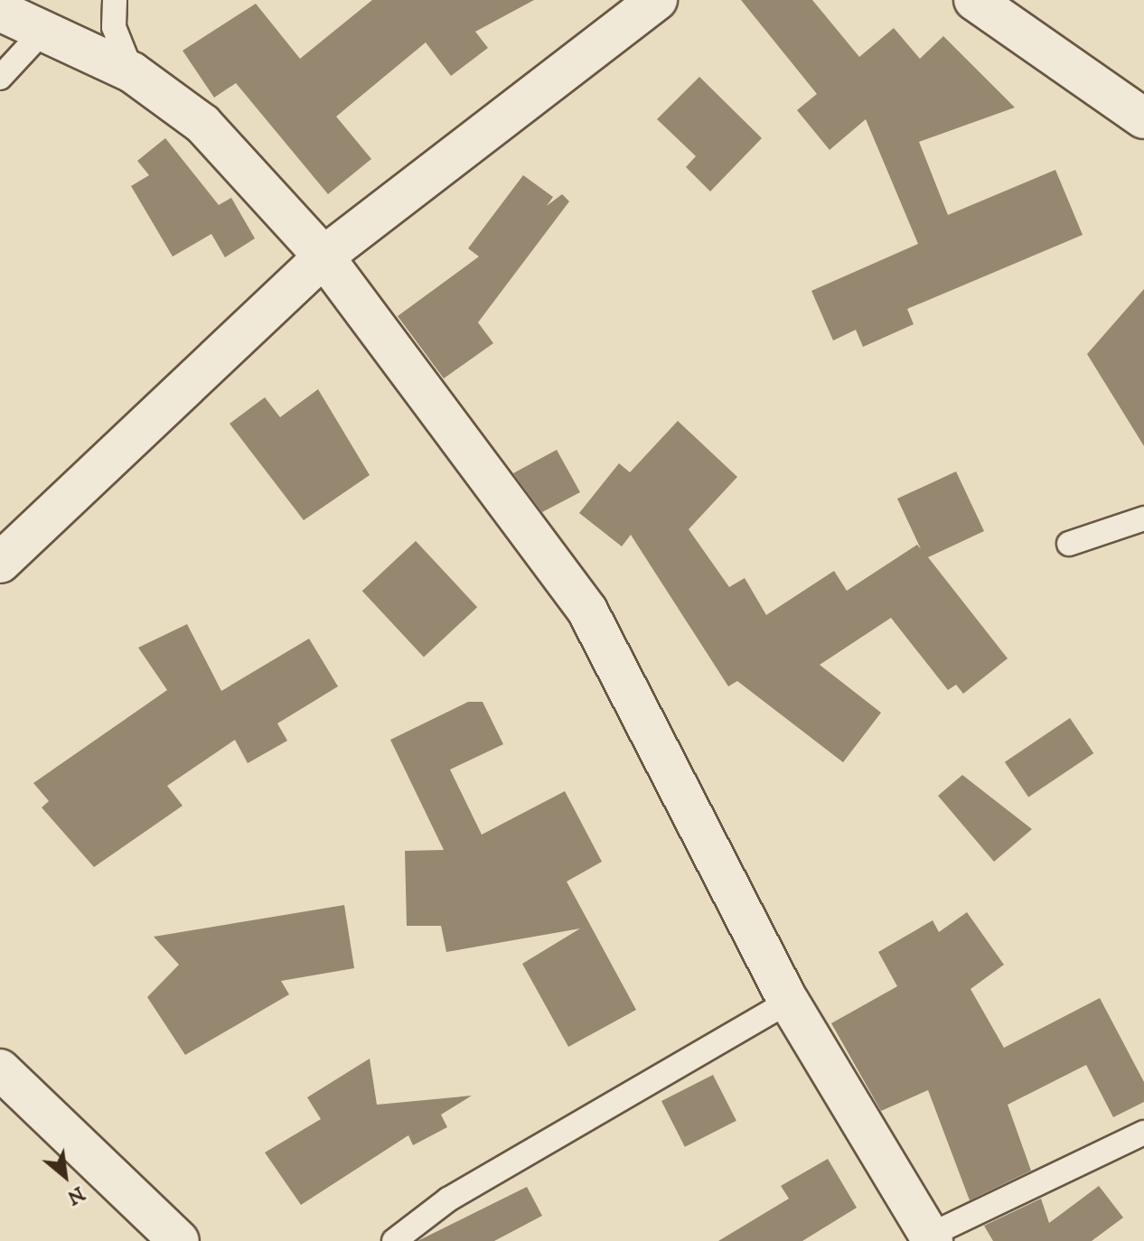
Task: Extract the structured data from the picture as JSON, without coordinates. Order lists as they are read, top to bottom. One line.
{"north":"bottom right"}
